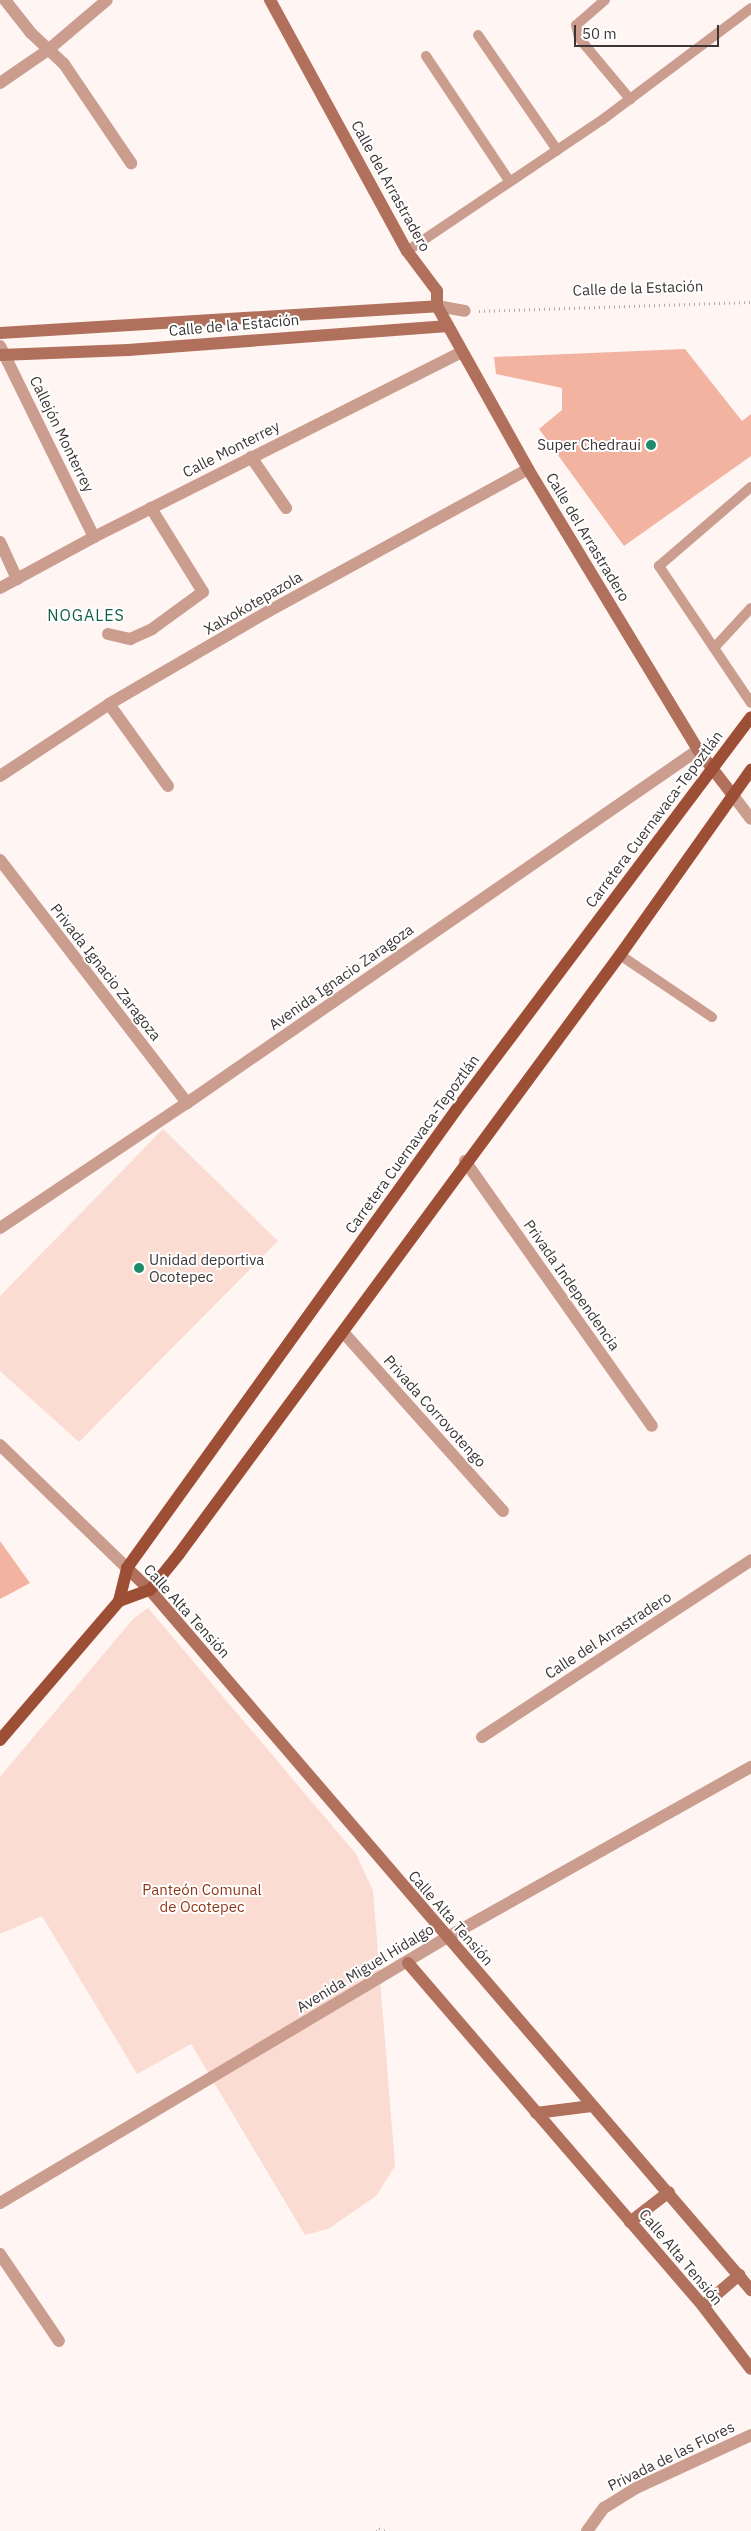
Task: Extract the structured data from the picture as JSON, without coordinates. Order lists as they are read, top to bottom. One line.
{"streets":{"main road":["Carretera Cuernavaca-Tepoztlán"],"street":["Calle del Arrastradero","Calle de la Estación","Callejón Monterrey","Calle Monterrey","Xalxokotepazola","Privada Ignacio Zaragoza","Avenida Ignacio Zaragoza","Privada Independencia","Privada Corrovotengo","Calle Alta Tensión","Avenida Miguel Hidalgo","Privada de las Flores"]},"crossings":[["Calle del Arrastradero","Calle de la Estación"],["Calle del Arrastradero","Calle Monterrey"],["Calle del Arrastradero","Xalxokotepazola"],["Calle del Arrastradero","Carretera Cuernavaca-Tepoztlán"],["Calle del Arrastradero","Avenida Ignacio Zaragoza"],["Calle de la Estación","Callejón Monterrey"],["Callejón Monterrey","Calle Monterrey"],["Carretera Cuernavaca-Tepoztlán","Calle Alta Tensión"],["Privada Ignacio Zaragoza","Avenida Ignacio Zaragoza"],["Calle Alta Tensión","Avenida Miguel Hidalgo"]],"districts":["NOGALES"],"parks":["Panteón Comunal de Ocotepec"],"places":["Super Chedraui","Unidad deportiva Ocotepec"],"scale_bar":"50 m"}
